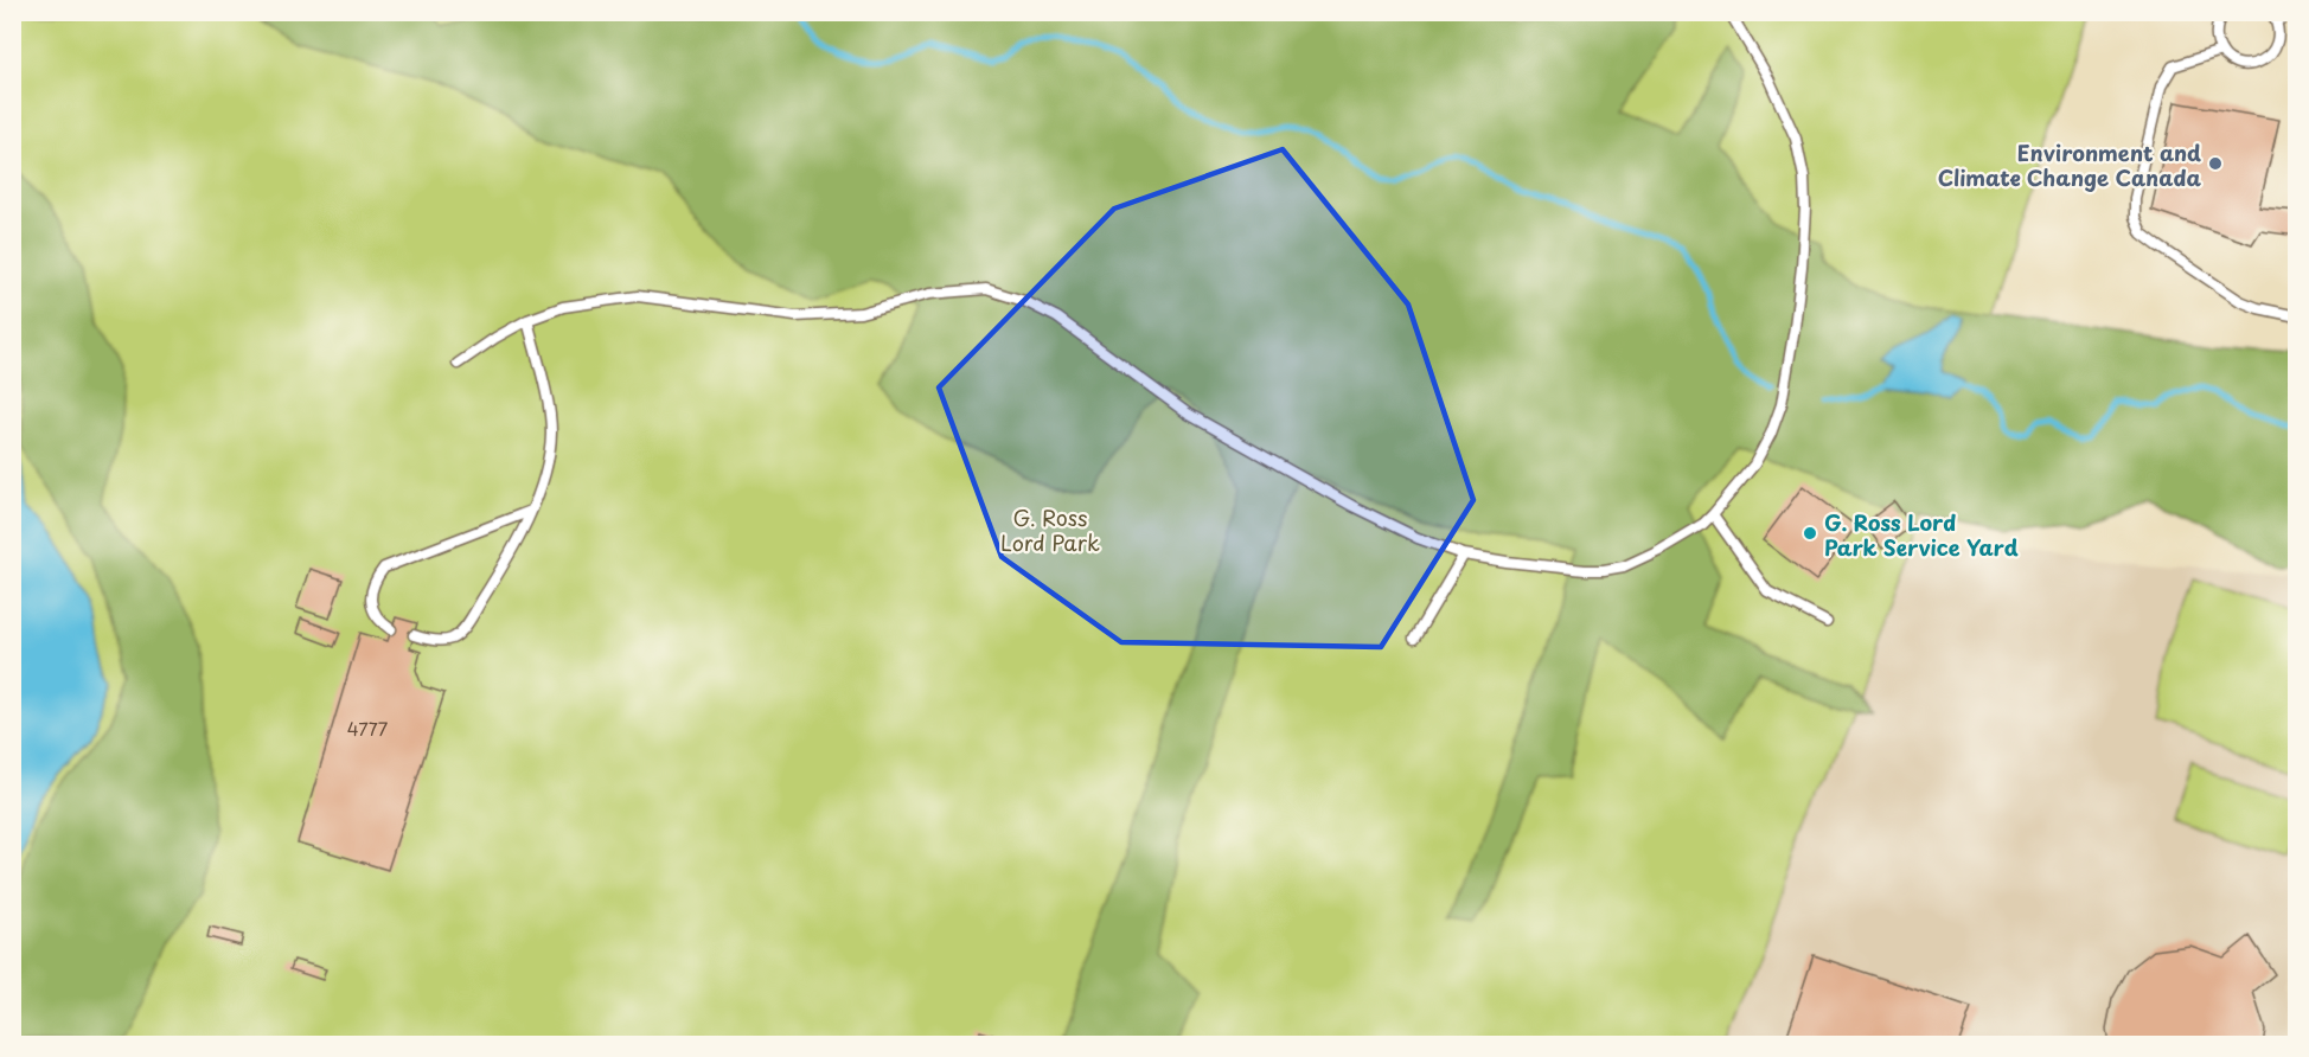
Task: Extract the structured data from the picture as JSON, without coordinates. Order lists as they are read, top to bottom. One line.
{"parks":["G. Ross Lord Park"],"places":["Environment and Climate Change Canada","G. Ross Lord Park Service Yard"],"house_numbers":["4777"]}
